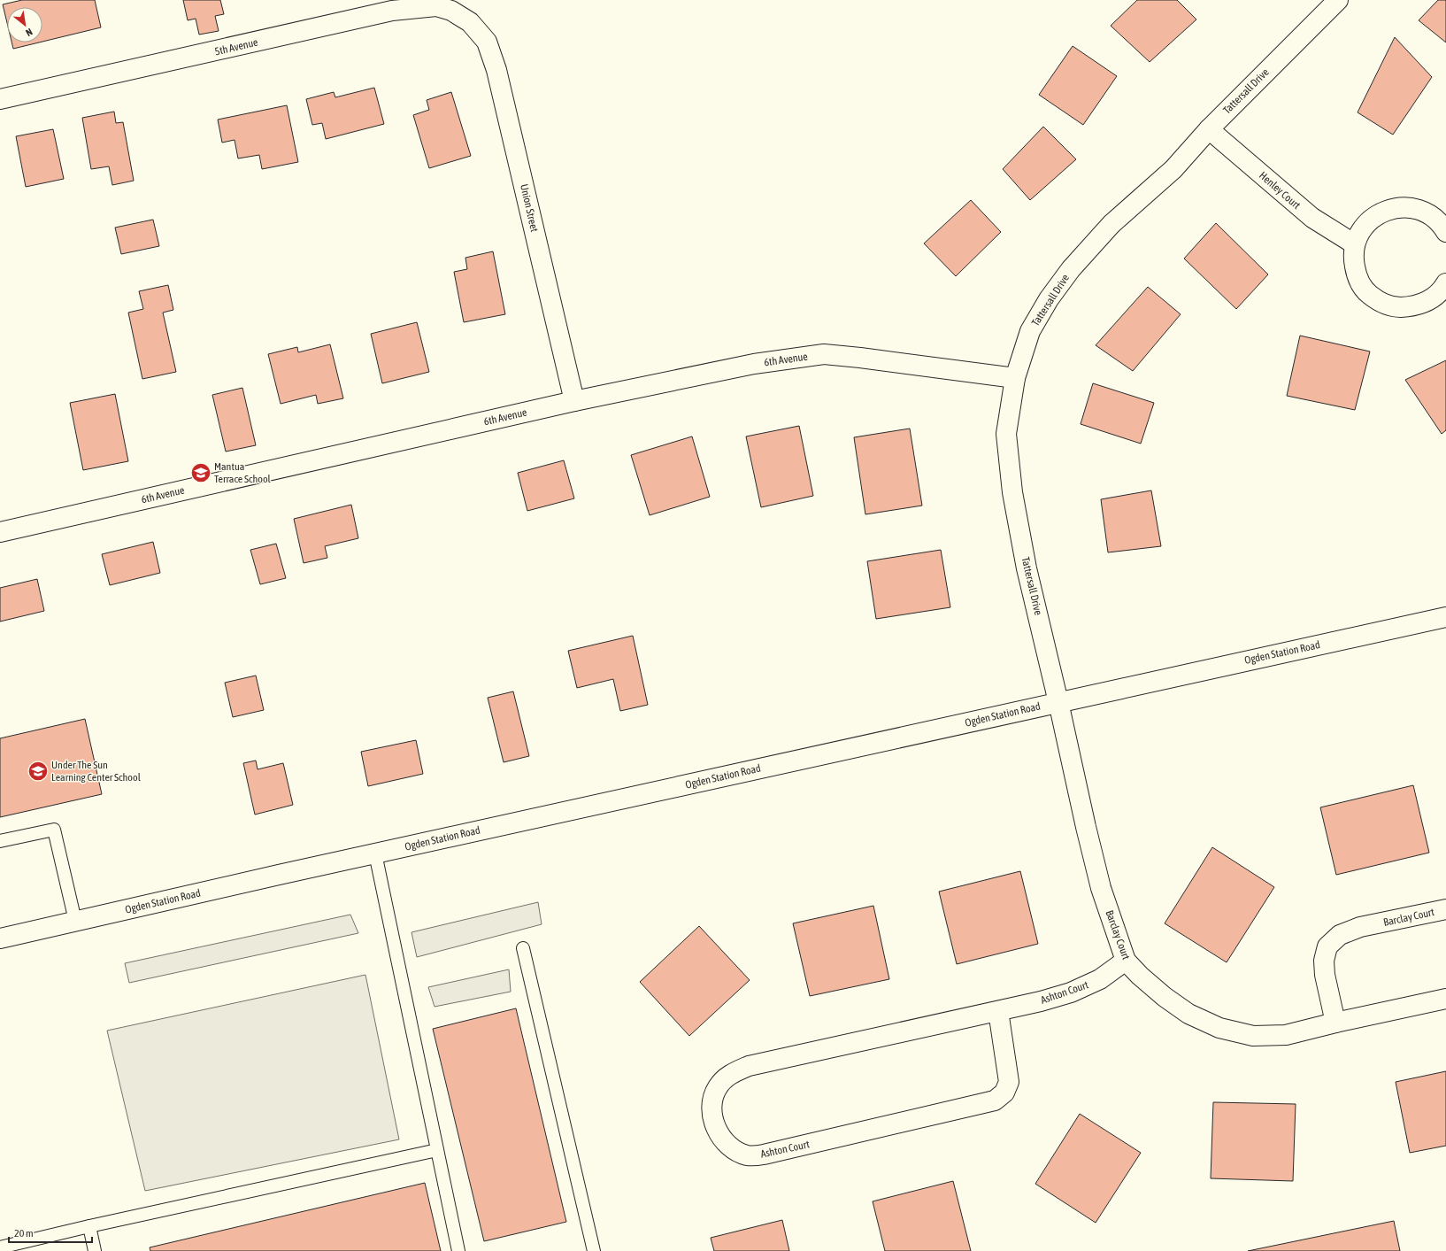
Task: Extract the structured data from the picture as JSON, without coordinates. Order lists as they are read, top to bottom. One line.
{"streets":{"street":["5th Avenue","Tattersall Drive","Henley Court","Union Street","6th Avenue","Ogden Station Road","Barclay Court","Ashton Court"]},"crossings":[["5th Avenue","Union Street"],["Tattersall Drive","Henley Court"],["Tattersall Drive","6th Avenue"],["Tattersall Drive","Ogden Station Road"],["Tattersall Drive","Barclay Court"],["Union Street","6th Avenue"],["Ogden Station Road","Barclay Court"],["Barclay Court","Ashton Court"]],"places":{"school or university":["Mantua Terrace School","Under The Sun Learning Center School"]},"scale_bar":"20 m","north":"bottom right"}
